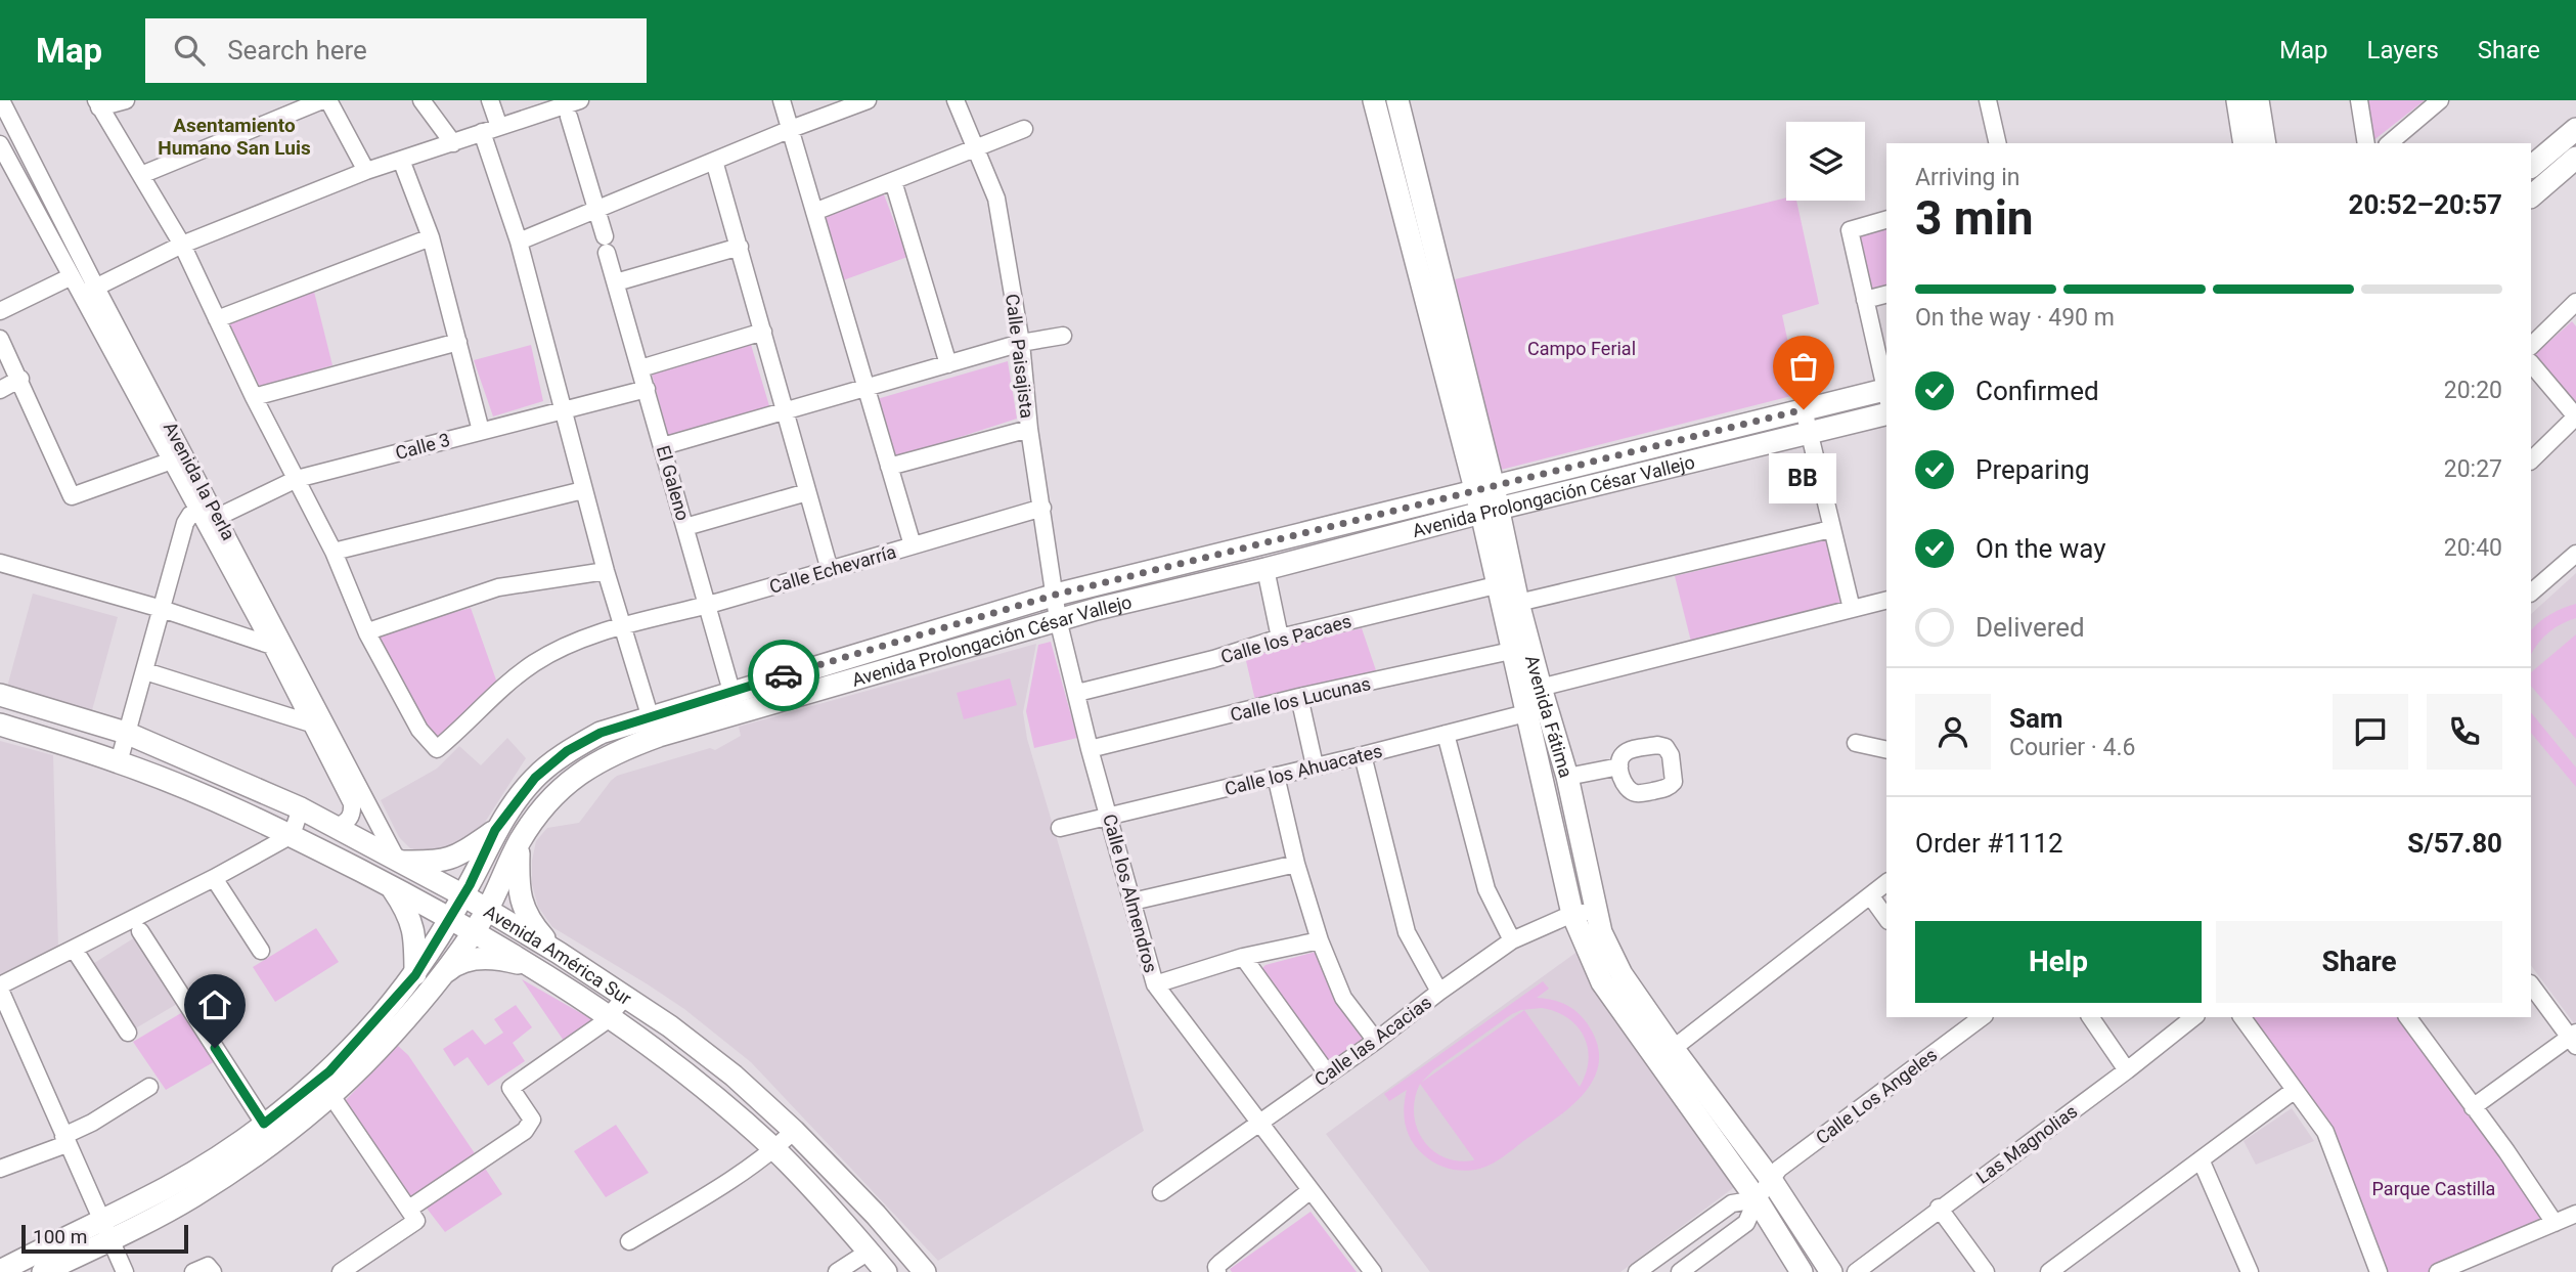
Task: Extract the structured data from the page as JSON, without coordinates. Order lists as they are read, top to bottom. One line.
{"streets":{"main road":["Avenida Prolongación César Vallejo","Avenida Fátima","Avenida América Sur"],"street":["Calle Paisajista","Calle 3","Avenida la Perla","El Galeno","Calle Echevarría","Calle los Pacaes","Calle los Lucunas","Calle los Ahuacates","Calle los Almendros","Calle las Acacias","Calle Los Angeles","Las Magnolias"]},"crossings":[["Calle Paisajista","Avenida Prolongación César Vallejo"],["Calle Paisajista","Calle Echevarría"],["Calle Paisajista","Calle los Almendros"],["Calle 3","Avenida la Perla"],["Calle 3","El Galeno"],["Avenida la Perla","Avenida América Sur"],["El Galeno","Avenida Prolongación César Vallejo"],["El Galeno","Calle Echevarría"],["Avenida Prolongación César Vallejo","Avenida Fátima"],["Avenida Prolongación César Vallejo","Calle los Almendros"],["Avenida Prolongación César Vallejo","Avenida América Sur"],["Calle los Pacaes","Avenida Fátima"],["Calle los Pacaes","Calle los Almendros"],["Calle los Lucunas","Avenida Fátima"],["Calle los Lucunas","Calle los Almendros"],["Avenida Fátima","Calle los Ahuacates"],["Avenida Fátima","Calle las Acacias"],["Avenida Fátima","Calle Los Angeles"],["Calle los Ahuacates","Calle los Almendros"],["Calle los Almendros","Calle las Acacias"]],"districts":["Asentamiento Humano San Luis"],"parks":["Campo Ferial","Parque Castilla"],"places":["BB"],"scale_bar":"100 m","page":{"header":"Map","search":"Search here","nav":["Map","Layers","Share"],"heading":["3 min","Arriving in","20:52–20:57"],"panel":["Sam","Courier · 4.6","Order #1112","S/57.80"],"bar":"On the way · 490 m","list":[["Confirmed","20:20"],["Preparing","20:27"],["On the way","20:40"],"Delivered"],"bubble":"BB","buttons":["Help","Share"],"scale":"100 m"}}
